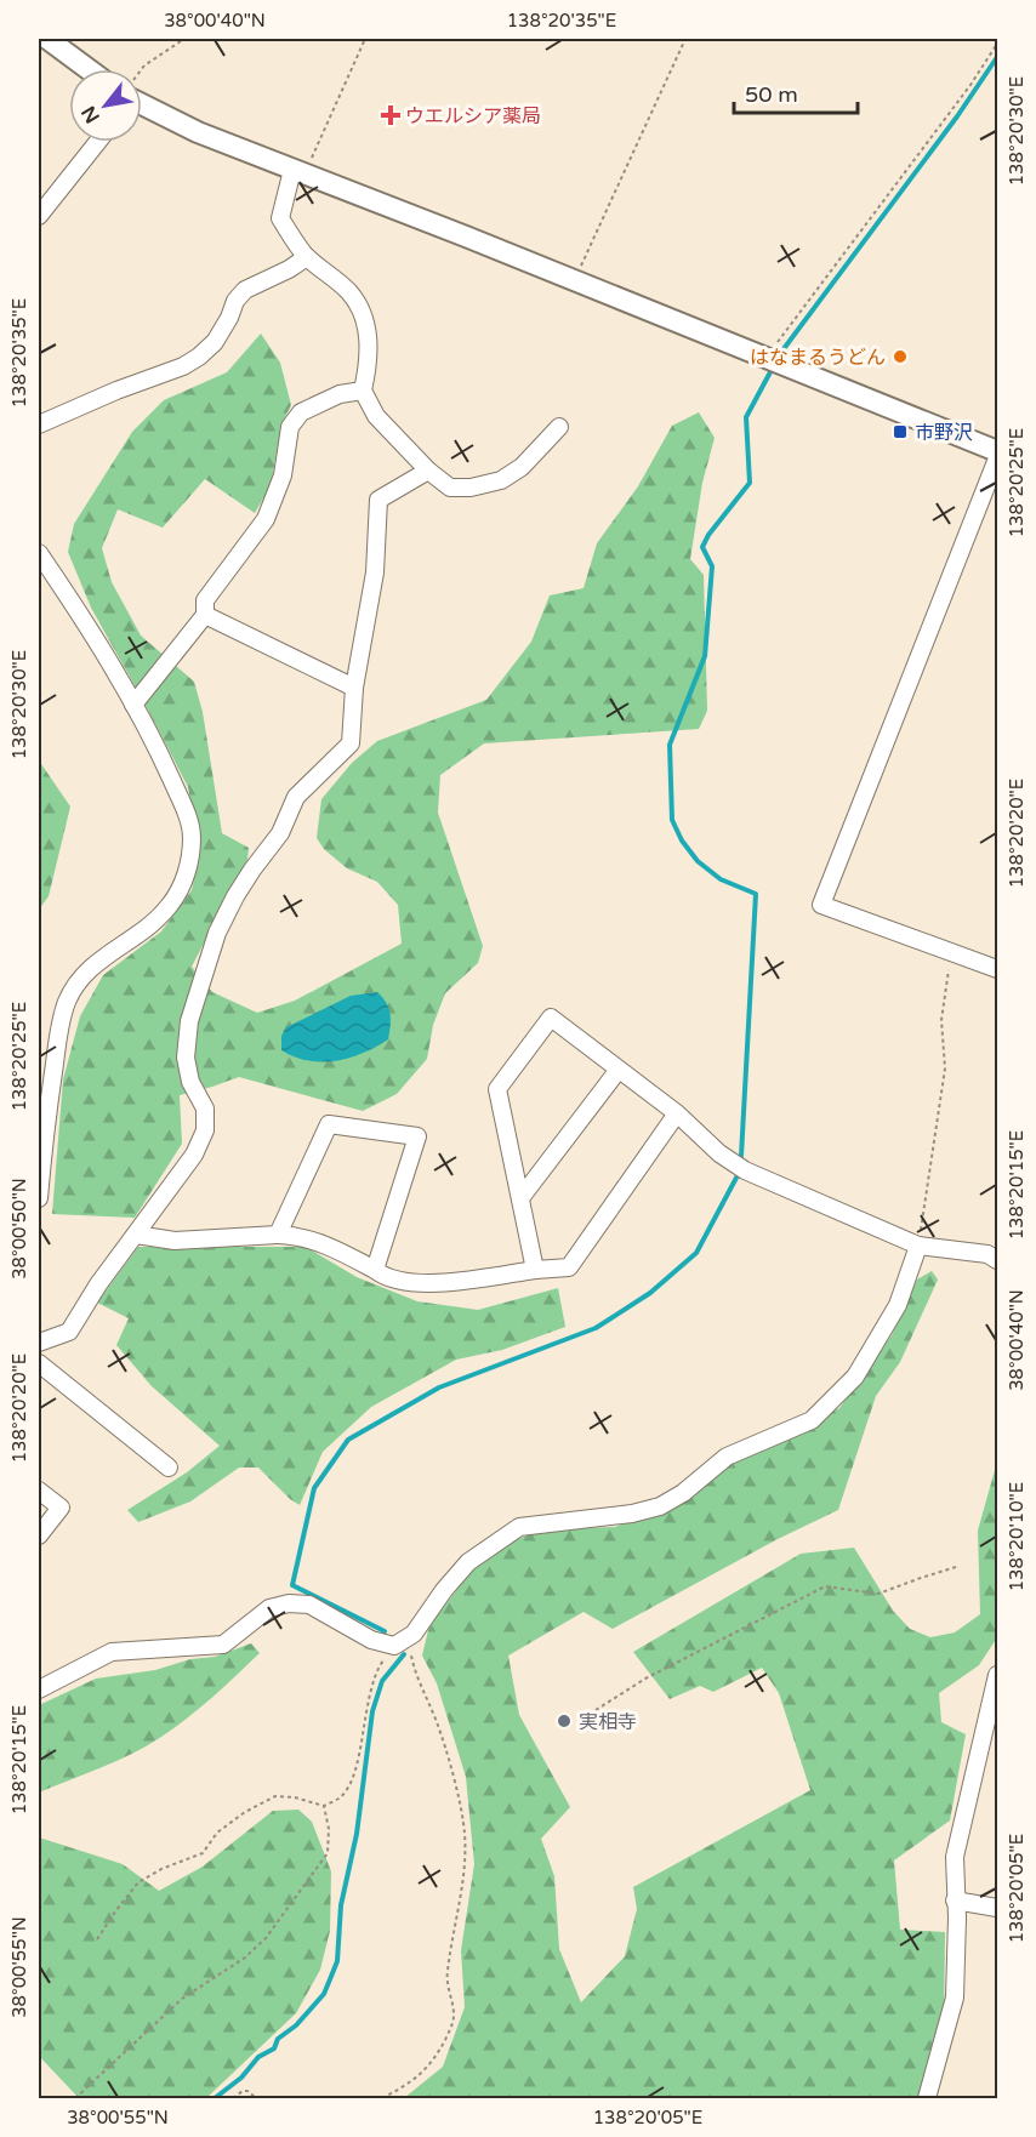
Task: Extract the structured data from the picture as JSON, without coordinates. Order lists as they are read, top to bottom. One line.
{"places":{"health":["ウエルシア薬局"],"other":["はなまるうどん","実相寺"],"transit":["市野沢"]},"scale_bar":"50 m","north":"bottom left","coordinates":["38°00'40\"N","138°20'35\"E","138°20'30\"E","138°20'25\"E","138°20'20\"E","138°20'15\"E","38°00'50\"N","138°20'10\"E","138°20'05\"E","38°00'55\"N"]}
